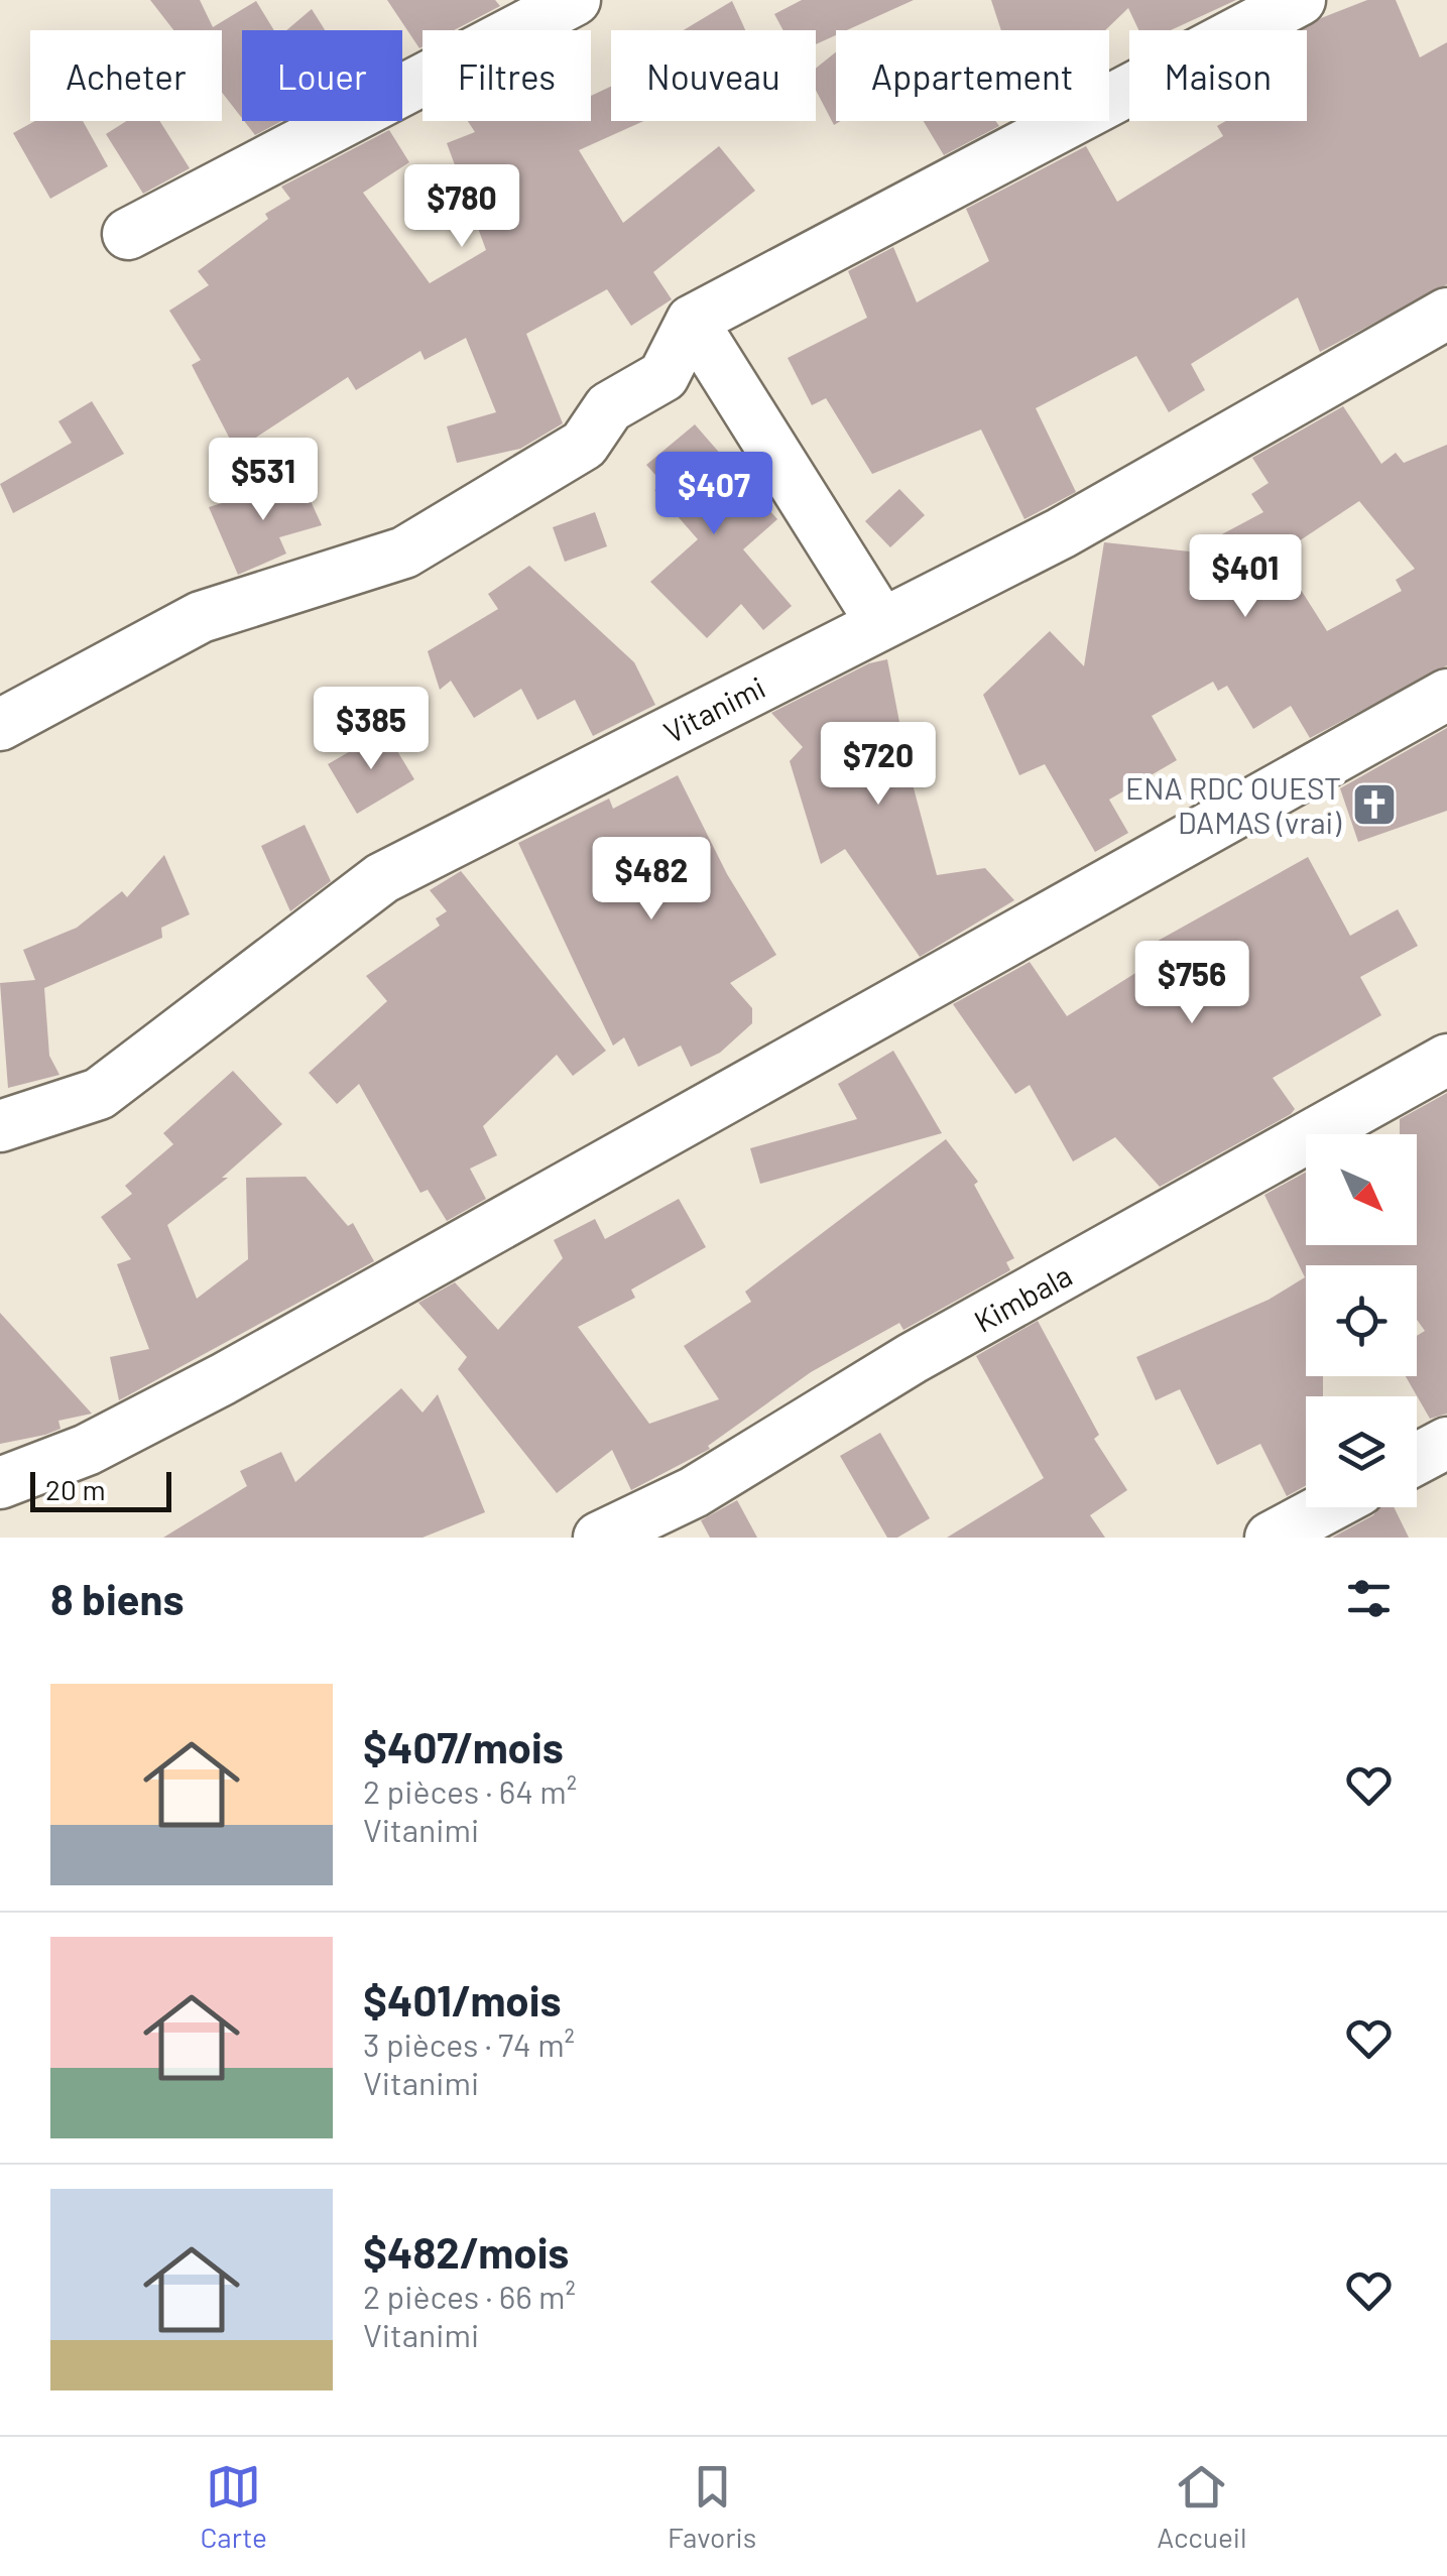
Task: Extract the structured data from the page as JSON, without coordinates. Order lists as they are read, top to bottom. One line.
{"streets":{"street":["Vitanimi","Kimbala"]},"places":{"church":["ENA RDC OUEST DAMAS (vrai)"]},"scale_bar":"20 m","north":"bottom right","page":{"chip":["Acheter","Louer","Filtres","Nouveau","Appartement","Maison"],"price":["$780","$531","$407","$401","$385","$720","$482","$756"],"scale":"20 m","heading":"8 biens","list":[{"name":"$407/mois","note":"2 pièces · 64 m² · Vitanimi"},{"name":"$401/mois","note":"3 pièces · 74 m² · Vitanimi"},{"name":"$482/mois","note":"2 pièces · 66 m² · Vitanimi"}],"tabs":["Carte","Favoris","Accueil"]}}
